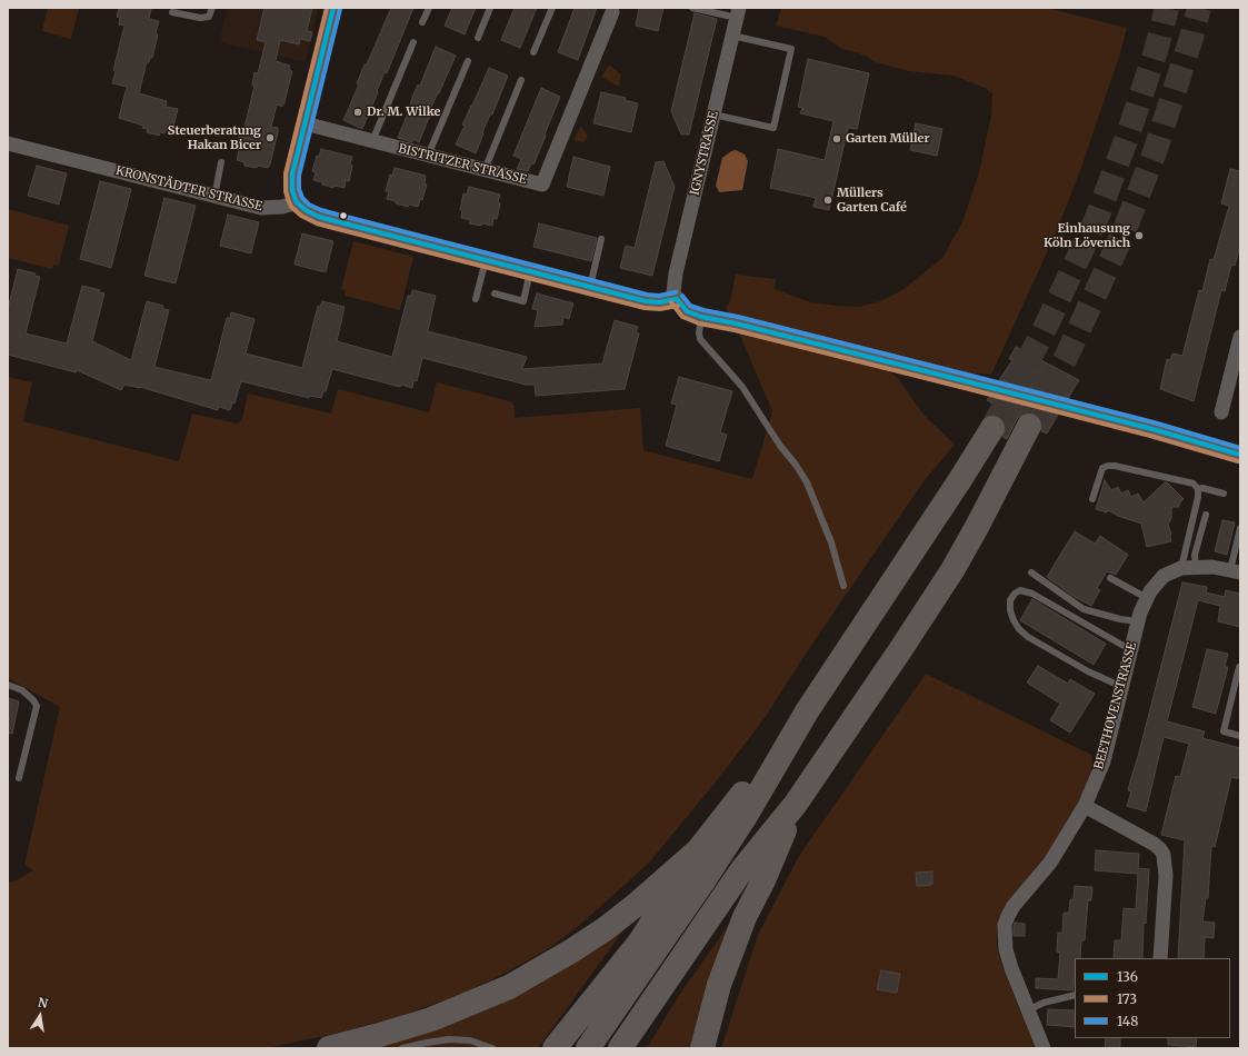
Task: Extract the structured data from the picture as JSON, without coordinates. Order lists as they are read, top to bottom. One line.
{"streets":{"street":["IGNYSTRASSE","BISTRITZER STRASSE","KRONSTÄDTER STRASSE","BEETHOVENSTRASSE"]},"places":["Dr. M. Wilke","Steuerberatung Hakan Bicer","Garten Müller","Müllers Garten Café","Einhausung Köln Lövenich"],"lines":["transit line 136","transit line 173","transit line 148"],"legend":["136","173","148"],"north":"top"}
